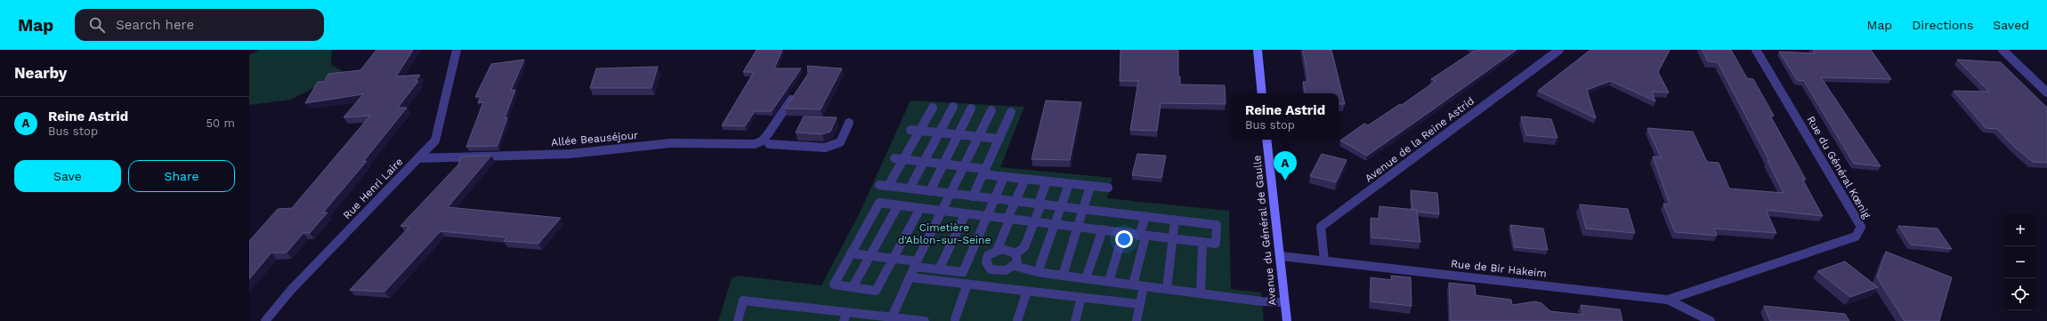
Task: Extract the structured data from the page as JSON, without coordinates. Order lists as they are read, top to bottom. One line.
{"streets":{"street":["Allée Beauséjour","Avenue de la Reine Astrid","Rue du Général Kœnig","Rue Henri Laire","Avenue du Général de Gaulle","Rue de Bir Hakeim"]},"crossings":[["Allée Beauséjour","Rue Henri Laire"],["Avenue de la Reine Astrid","Rue de Bir Hakeim"],["Rue du Général Kœnig","Rue de Bir Hakeim"],["Avenue du Général de Gaulle","Rue de Bir Hakeim"]],"parks":["Cimetière d'Ablon-sur-Seine"],"page":{"header":"Map","search":"Search here","nav":["Map","Directions","Saved"],"heading":"Nearby","popup":["Reine Astrid","Bus stop"],"list":[{"mark":"A","name":"Reine Astrid","note":"Bus stop","value":"50 m"}],"buttons":["Save","Share"],"pins":"A","map_buttons":["+","−"]}}
